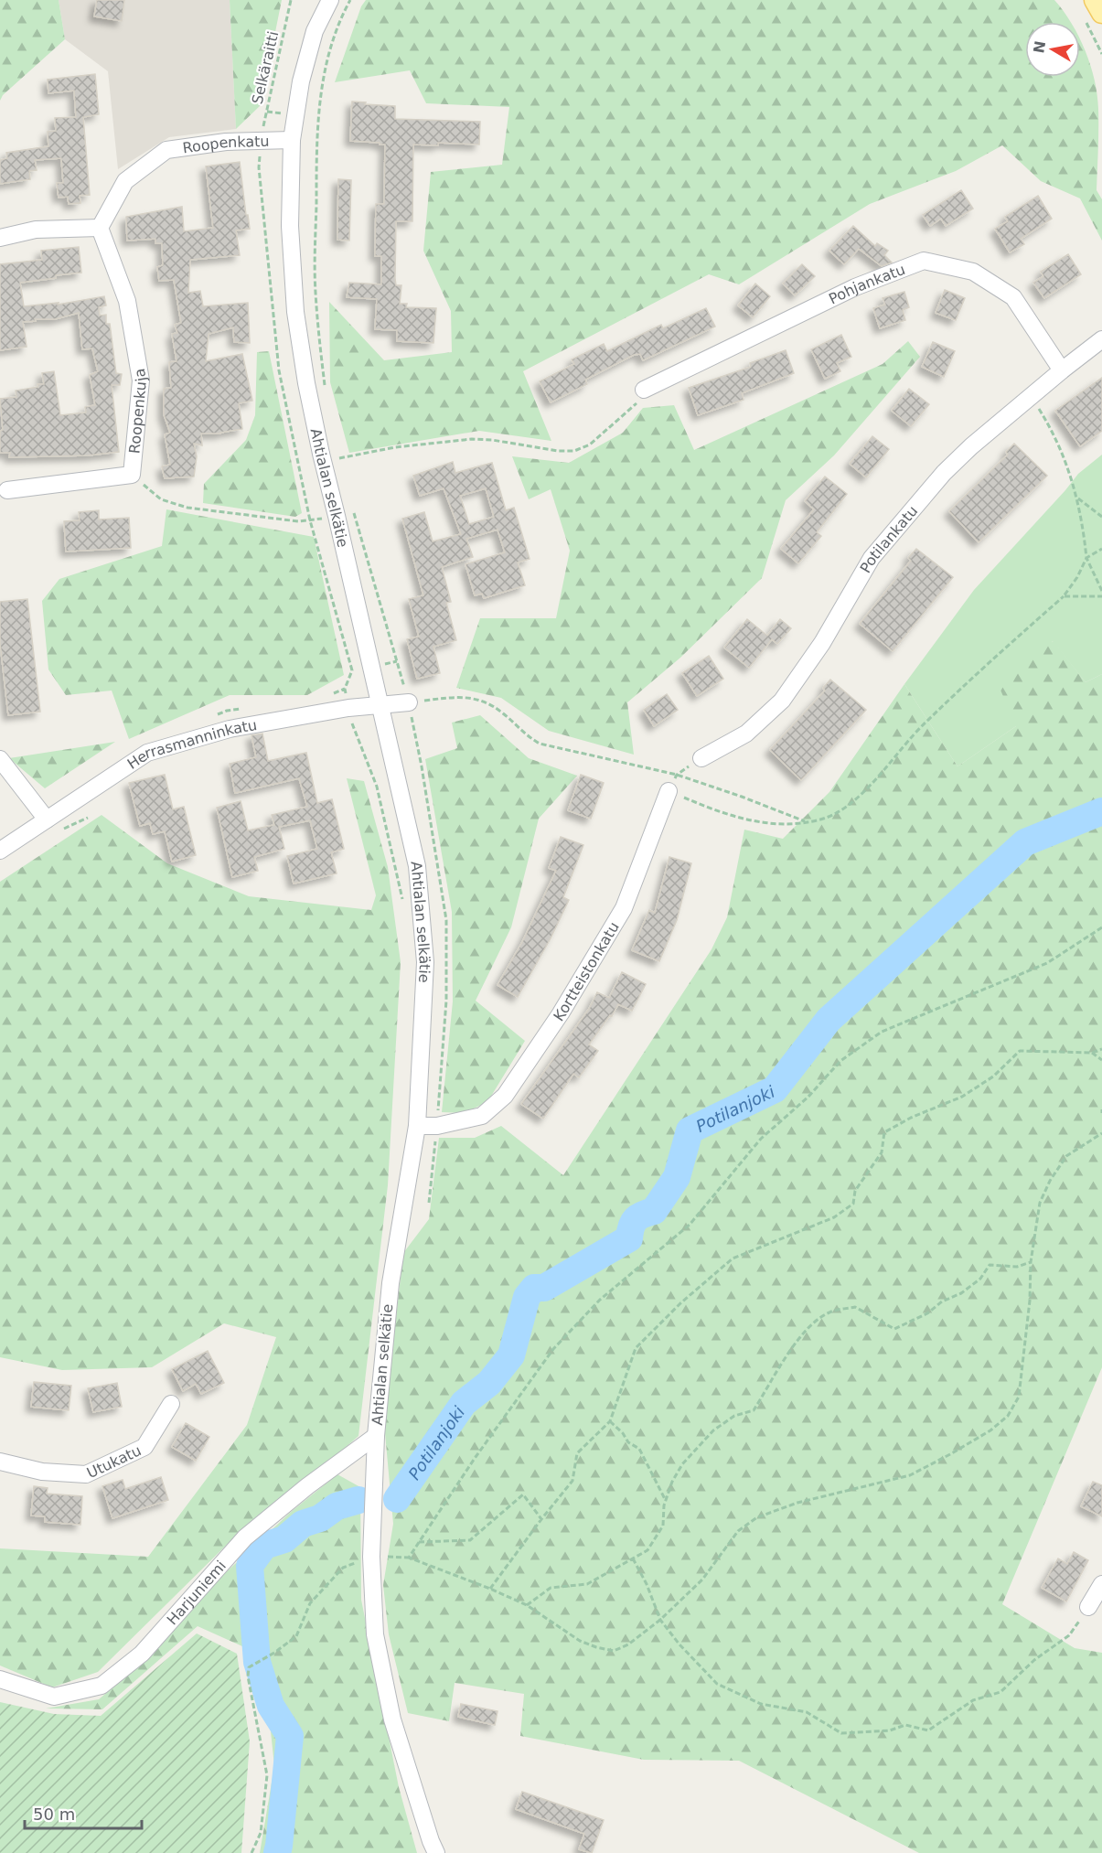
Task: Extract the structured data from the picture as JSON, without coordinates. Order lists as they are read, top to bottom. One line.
{"streets":{"street":["Roopenkatu","Pohjankatu","Roopenkuja","Ahtialan selkätie","Potilankatu","Herrasmanninkatu","Kortteistonkatu","Utukatu","Harjuniemi"],"path":["Selkäraitti"]},"crossings":[["Selkäraitti","Roopenkatu"],["Selkäraitti","Herrasmanninkatu"],["Roopenkatu","Roopenkuja"],["Roopenkatu","Ahtialan selkätie"],["Pohjankatu","Potilankatu"],["Ahtialan selkätie","Herrasmanninkatu"],["Ahtialan selkätie","Kortteistonkatu"],["Ahtialan selkätie","Harjuniemi"]],"water":["Potilanjoki"],"scale_bar":"50 m","north":"left"}
